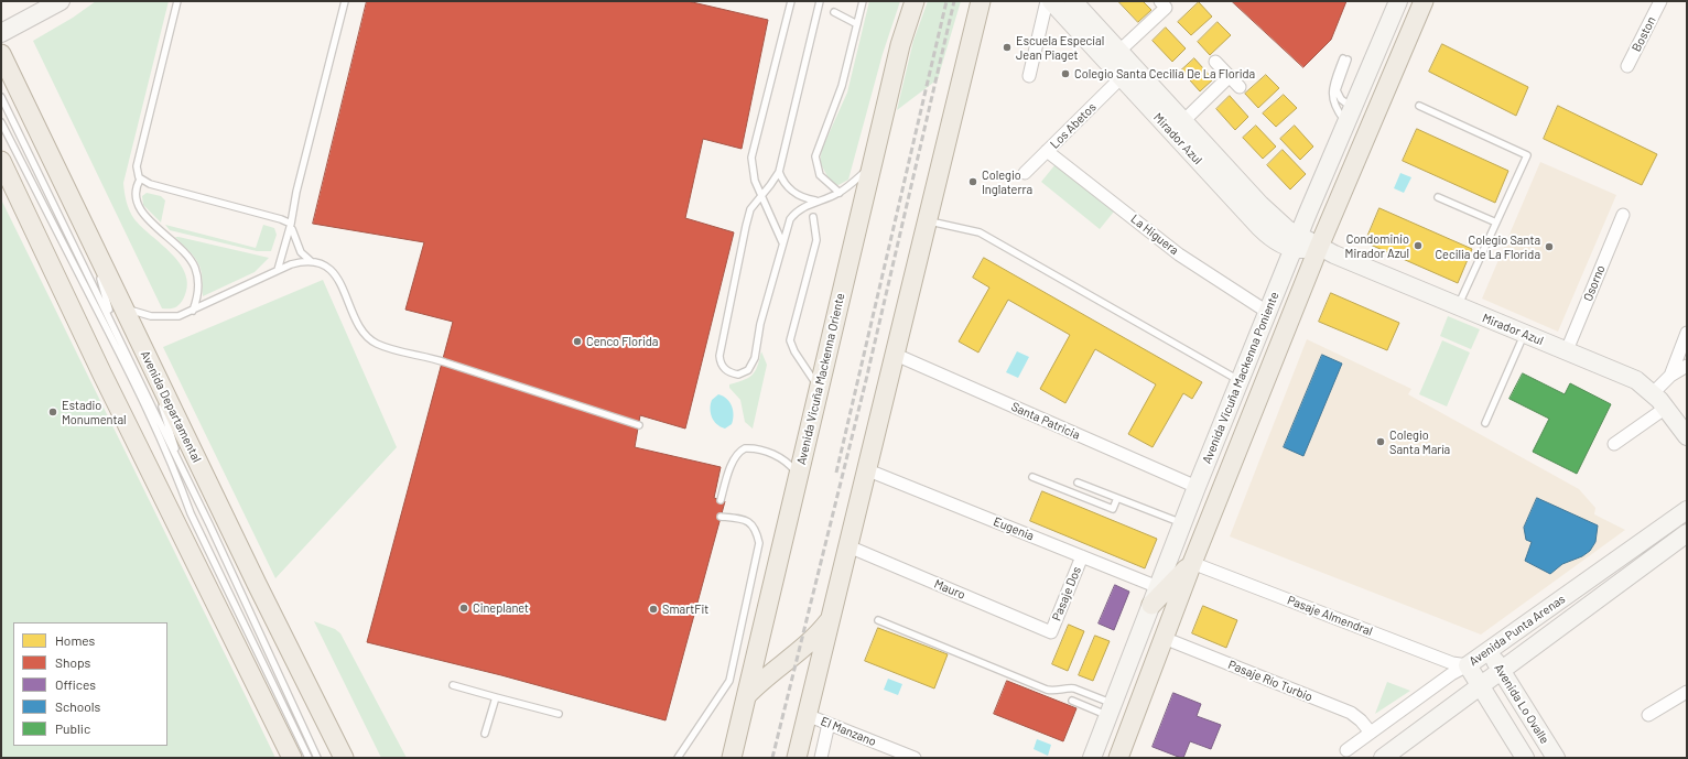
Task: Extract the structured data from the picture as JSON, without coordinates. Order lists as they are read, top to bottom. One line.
{"streets":{"main road":["Mirador Azul","Avenida Vicuña Mackenna Poniente","Avenida Vicuña Mackenna Oriente","Avenida Departamental","Avenida Punta Arenas","Avenida Lo Ovalle"],"street":["Boston","Los Abetos","La Higuera","Osorno","Santa Patricia","Eugenia","Mauro","Pasaje Dos","Pasaje Almendral","Pasaje Río Turbio","El Manzano"]},"crossings":[["Los Abetos","Mirador Azul"],["Los Abetos","La Higuera"],["Mirador Azul","Osorno"],["Mirador Azul","Avenida Vicuña Mackenna Poniente"],["La Higuera","Avenida Vicuña Mackenna Poniente"],["Avenida Vicuña Mackenna Poniente","Santa Patricia"],["Avenida Vicuña Mackenna Poniente","Eugenia"],["Avenida Vicuña Mackenna Poniente","Pasaje Almendral"],["Avenida Vicuña Mackenna Poniente","Pasaje Río Turbio"],["Eugenia","Pasaje Dos"],["Mauro","Pasaje Dos"],["Pasaje Almendral","Avenida Punta Arenas"],["Avenida Punta Arenas","Pasaje Río Turbio"],["Avenida Punta Arenas","Avenida Lo Ovalle"]],"places":["Escuela Especial Jean Piaget","Colegio Santa Cecilia De La Florida","Colegio Inglaterra","Condominio Mirador Azul","Colegio Santa Cecilia de La Florida","Cenco Florida","Estadio Monumental","Colegio Santa María","Cineplanet","SmartFit"],"legend":["Homes","Shops","Offices","Schools","Public"]}
